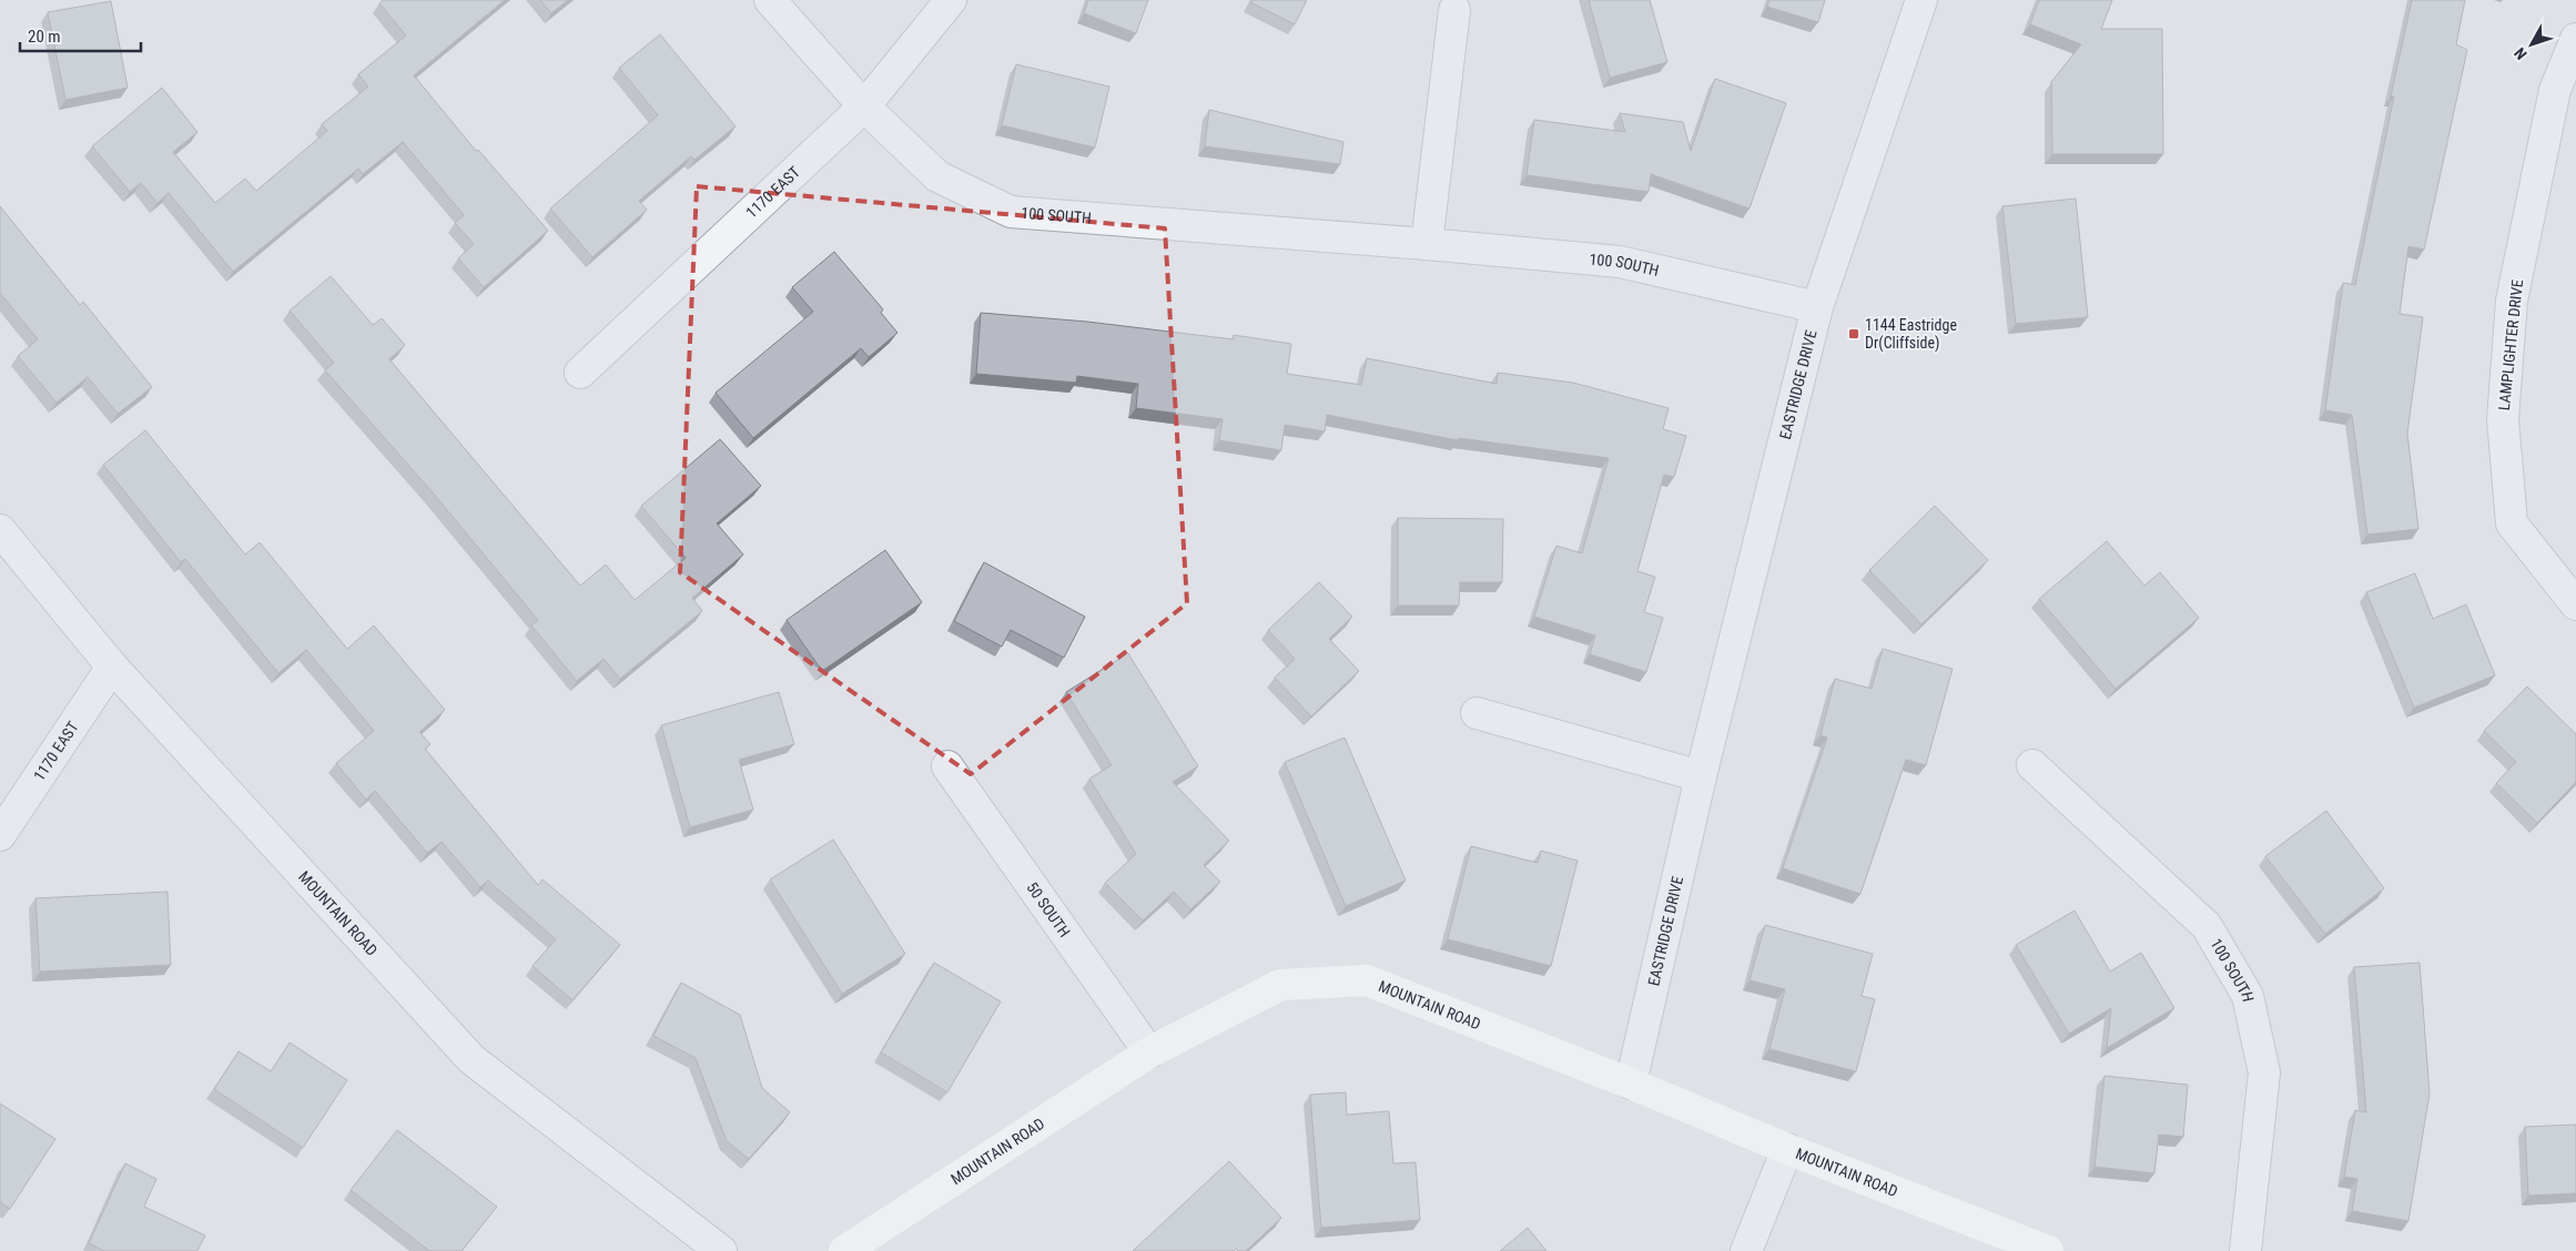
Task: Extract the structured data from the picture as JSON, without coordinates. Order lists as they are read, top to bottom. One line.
{"streets":{"street":["1170 EAST","100 SOUTH","LAMPLIGHTER DRIVE","EASTRIDGE DRIVE","50 SOUTH","MOUNTAIN ROAD"]},"crossings":[["1170 EAST","100 SOUTH"],["1170 EAST","MOUNTAIN ROAD"],["100 SOUTH","EASTRIDGE DRIVE"],["EASTRIDGE DRIVE","MOUNTAIN ROAD"],["50 SOUTH","MOUNTAIN ROAD"]],"places":{"transit":["1144 Eastridge Dr(Cliffside)"]},"scale_bar":"20 m","north":"bottom left"}
